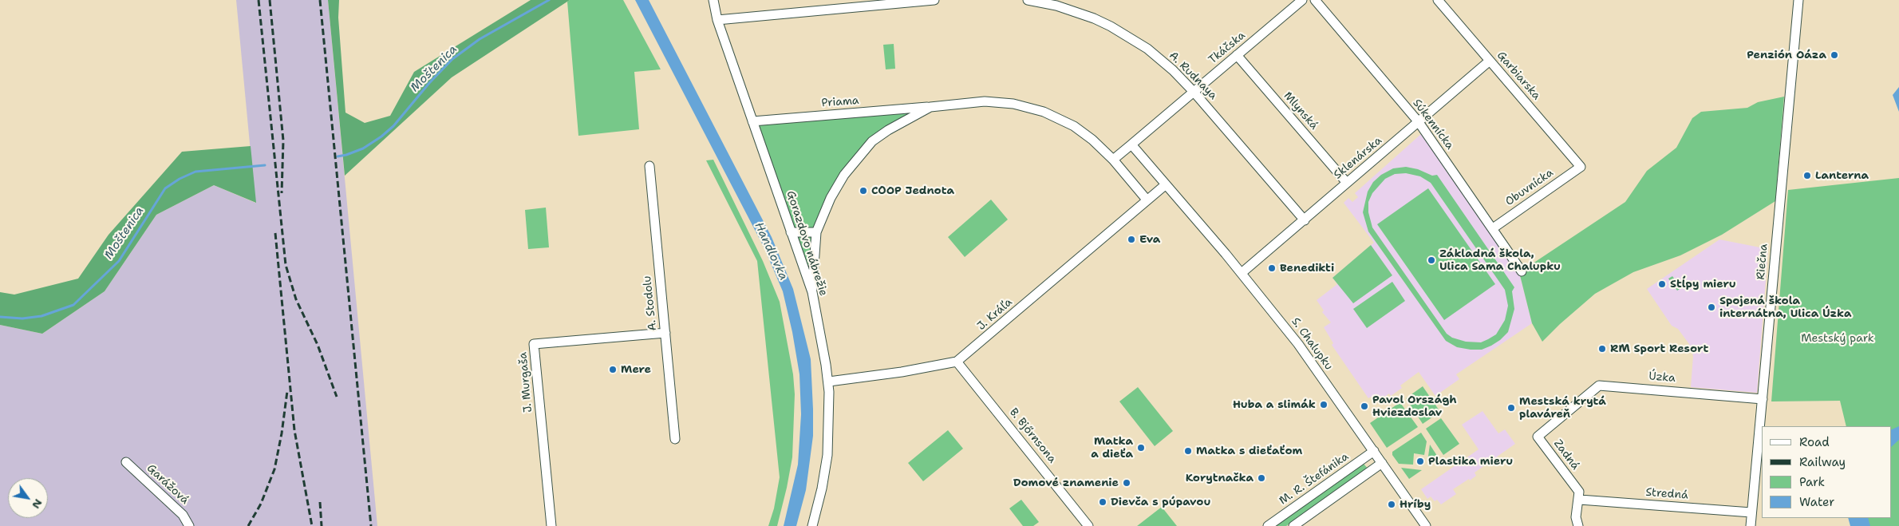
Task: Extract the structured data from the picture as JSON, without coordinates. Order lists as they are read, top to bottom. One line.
{"streets":{"street":["Tkáčska","A. Rudnaya","Garbiarska","Priama","Mlynská","Súkennícka","Sklenárska","Obuvnícka","Gorazdovo nábrežie","Riečna","A. Stodolu","J. Kráľa","S. Chalupku","Úzka","J. Murgaša","B. Bjőrnsona","Zadná","M. R. Štefánika","Garážová","Stredná"]},"crossings":[["Tkáčska","A. Rudnaya"],["Tkáčska","Mlynská"],["Tkáčska","S. Chalupku"],["A. Rudnaya","Sklenárska"],["Garbiarska","Sklenárska"],["Garbiarska","Obuvnícka"],["Priama","Gorazdovo nábrežie"],["Mlynská","Sklenárska"],["Súkennícka","Sklenárska"],["Súkennícka","Obuvnícka"],["Sklenárska","S. Chalupku"],["Gorazdovo nábrežie","J. Kráľa"],["Riečna","Úzka"],["Riečna","Stredná"],["A. Stodolu","J. Murgaša"],["J. Kráľa","B. Bjőrnsona"],["S. Chalupku","M. R. Štefánika"],["Úzka","Zadná"],["Zadná","Stredná"]],"water":["Moštenica","Handlovka"],"parks":["Mestský park"],"places":["Penzión Oáza","Lanterna","COOP Jednota","Eva","Základná škola, Ulica Sama Chalupku","Benedikti","Stĺpy mieru","Spojená škola internátna, Ulica Úzka","RM Sport Resort","Mere","Huba a slimák","Pavol Országh Hviezdoslav","Mestská krytá plaváreň","Matka a dieťa","Matka s dieťaťom","Plastika mieru","Korytnačka","Domové znamenie","Dievča s púpavou","Hríby"],"legend":["Road","Railway","Park","Water"],"north":"bottom right"}
